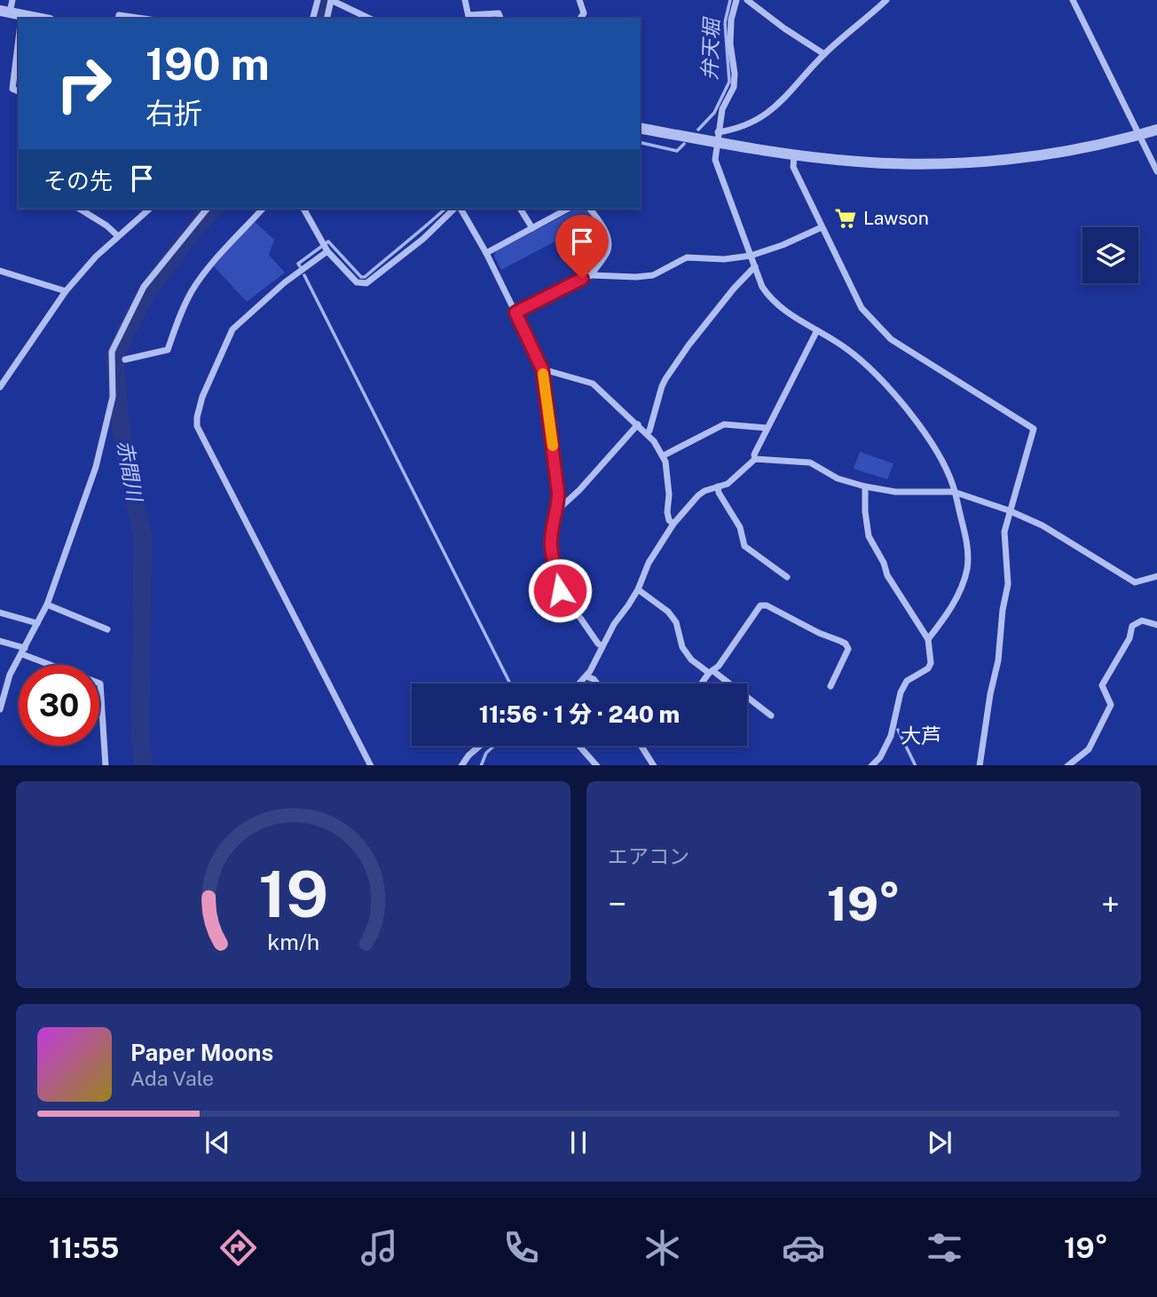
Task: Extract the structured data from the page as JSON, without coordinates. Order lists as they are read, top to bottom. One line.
{"districts":["大芦"],"water":["弁天堀","赤間川"],"places":{"supermarket":["Lawson"]},"page":{"turn":["190 m","右折"],"then":"その先","limit":"30","trip":"11:56 · 1 分 · 240 m","tile":"エアコン","heat":["−","19°","+"],"song":["Paper Moons","Ada Vale"],"tabs":["11:55","19°"],"gauge":["19","km/h"]}}
